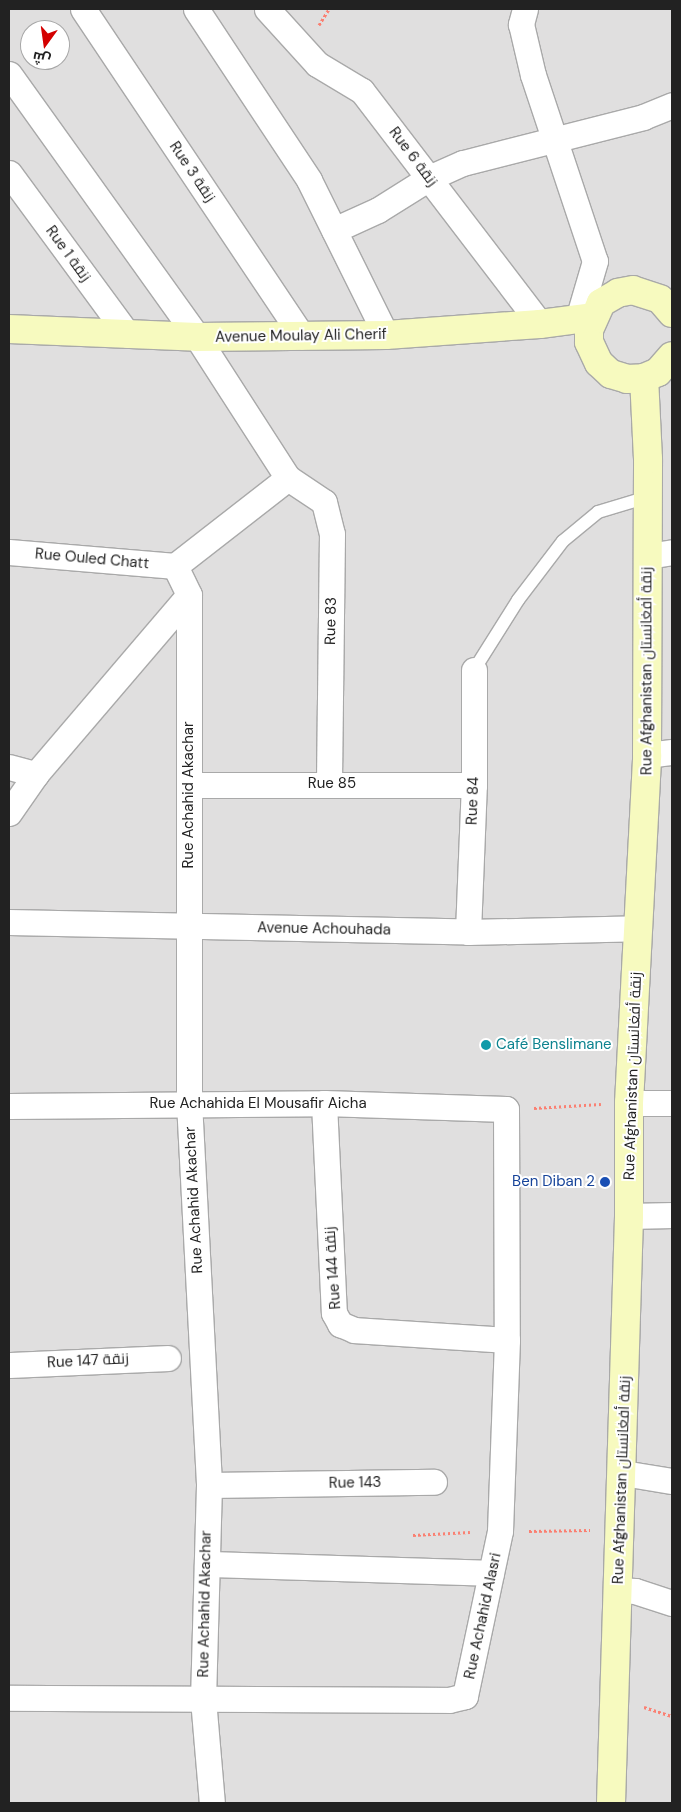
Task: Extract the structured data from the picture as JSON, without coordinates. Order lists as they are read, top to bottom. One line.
{"streets":{"street":["Rue 6 زنقة","Rue 3 زنقة","Rue 1 زنقة","Avenue Moulay Ali Cherif","Rue Ouled Chatt","Rue 83","Rue Afghanistan زنقة أفغانستان","Rue 85","Rue Achahid Akachar","Rue 84","Avenue Achouhada","Rue Achahida El Mousafir Aicha","Rue 144 زنقة","Rue 147 زنقة","Rue 143","Rue Achahid Alasri"]},"crossings":[["Rue 6 زنقة","Avenue Moulay Ali Cherif"],["Rue 3 زنقة","Avenue Moulay Ali Cherif"],["Rue 1 زنقة","Avenue Moulay Ali Cherif"],["Rue Ouled Chatt","Rue Achahid Akachar"],["Rue 83","Rue 85"],["Rue Afghanistan زنقة أفغانستان","Avenue Achouhada"],["Rue 85","Rue Achahid Akachar"],["Rue 85","Rue 84"],["Rue Achahid Akachar","Avenue Achouhada"],["Rue Achahid Akachar","Rue Achahida El Mousafir Aicha"],["Rue Achahid Akachar","Rue 143"],["Rue Achahid Akachar","Rue Achahid Alasri"],["Rue 84","Avenue Achouhada"],["Rue Achahida El Mousafir Aicha","Rue 144 زنقة"],["Rue Achahida El Mousafir Aicha","Rue Achahid Alasri"],["Rue 144 زنقة","Rue Achahid Alasri"]],"places":["Café Benslimane","Ben Diban 2"],"north":"bottom"}
